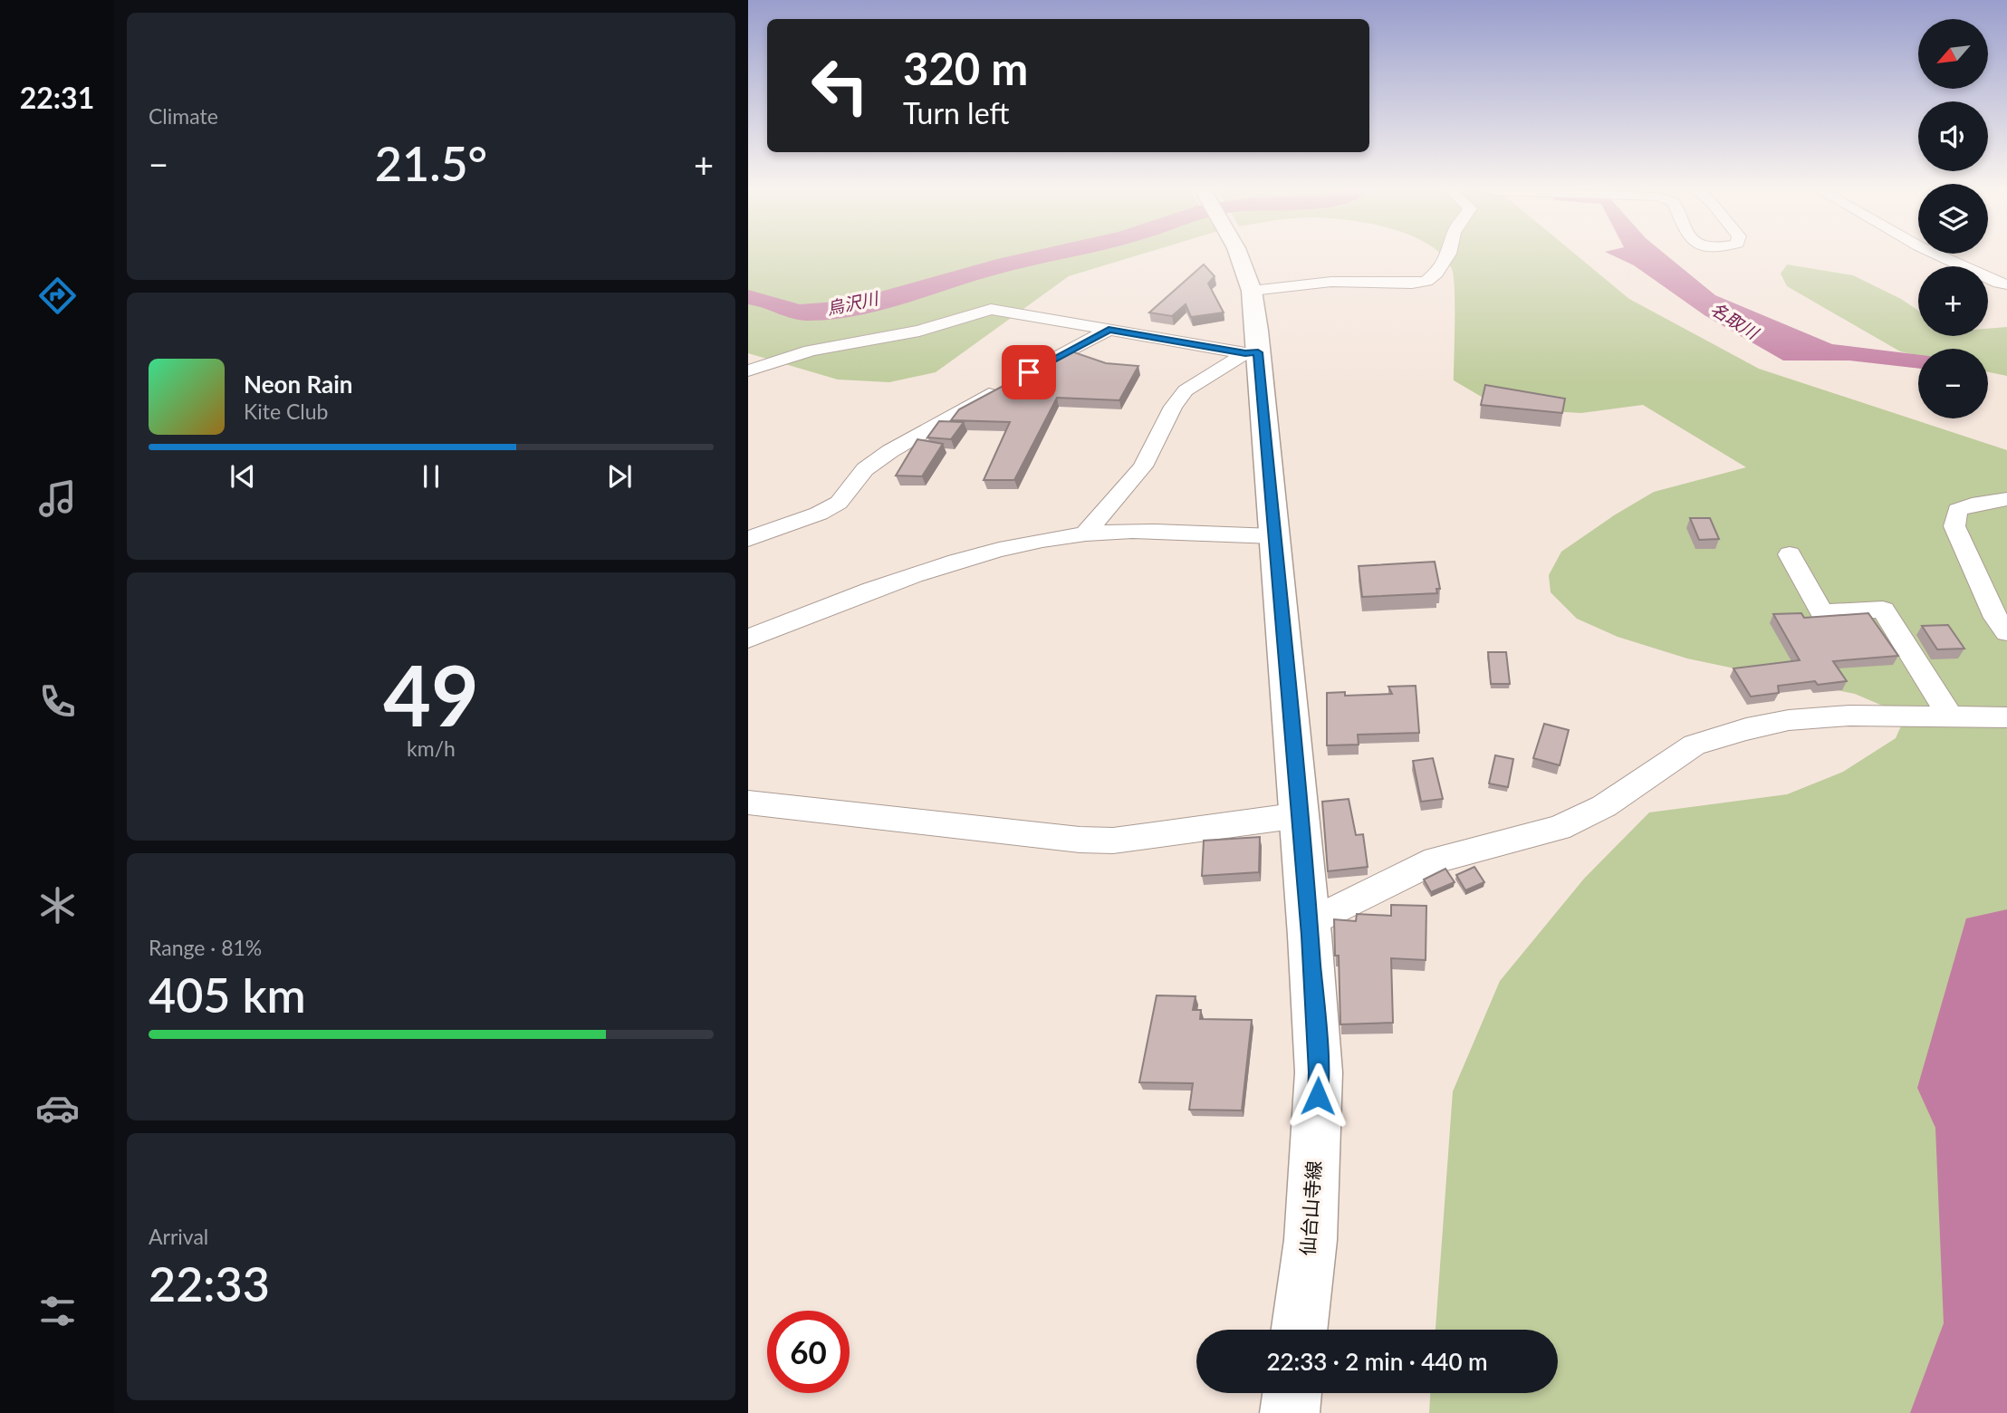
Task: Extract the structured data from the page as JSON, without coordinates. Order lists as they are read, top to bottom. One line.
{"streets":{"main road":["仙台山寺線"]},"water":["烏沢川","名取川"],"north":"bottom left","page":{"tabs":"22:31","tile":["Climate",["49","km/h"],["Range · 81%","405 km"],["Arrival","22:33"]],"map_buttons":["+","−"],"turn":["320 m","Turn left"],"heat":["−","21.5°","+"],"song":["Neon Rain","Kite Club"],"limit":"60","trip":"22:33 · 2 min · 440 m"}}
